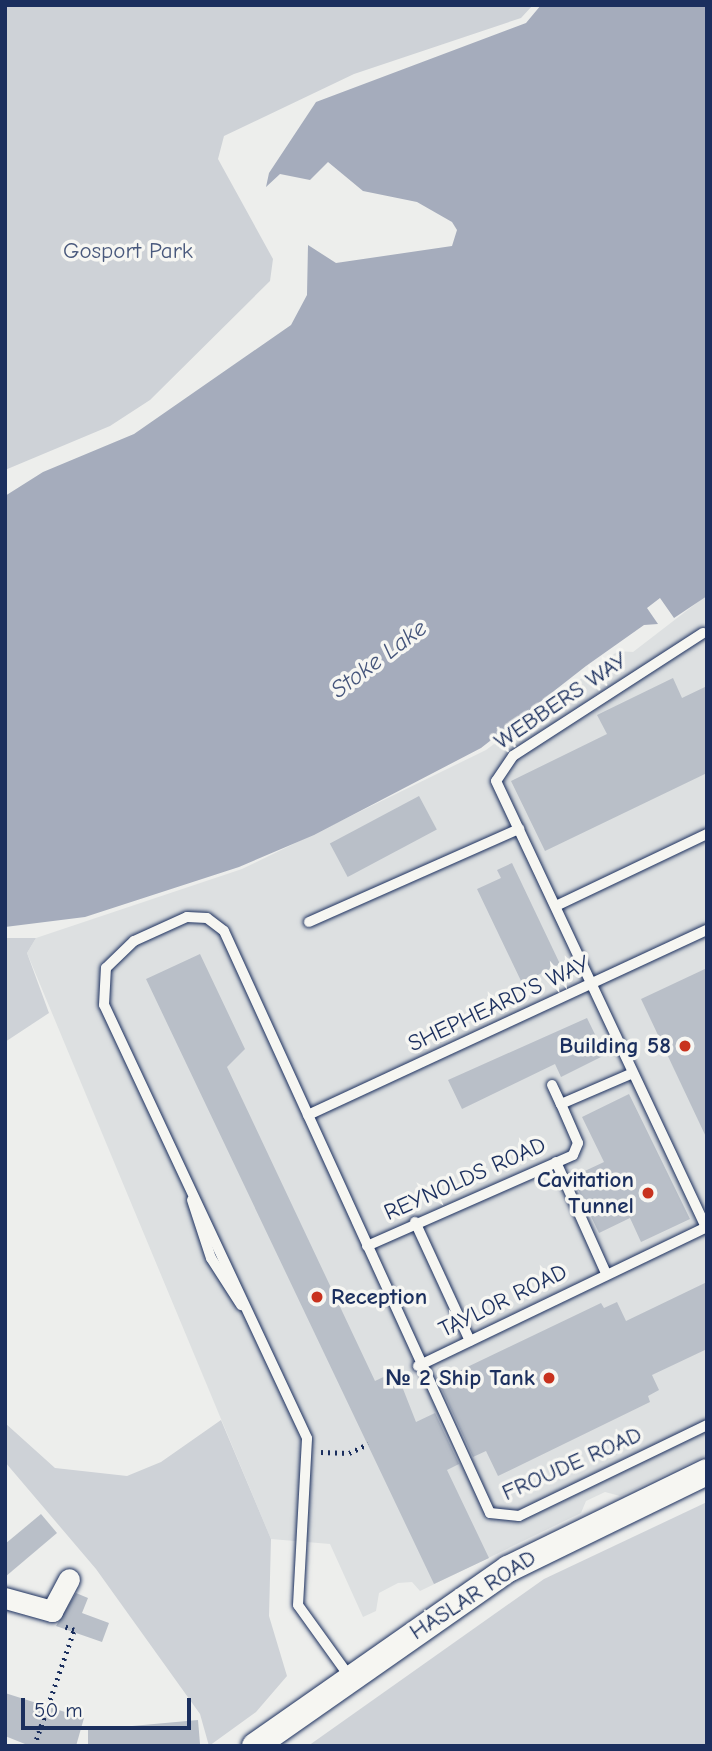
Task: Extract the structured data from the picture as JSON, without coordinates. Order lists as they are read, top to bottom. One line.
{"streets":{"street":["HASLAR ROAD"],"lane":["WEBBERS WAY","SHEPHEARD'S WAY","REYNOLDS ROAD","TAYLOR ROAD","FROUDE ROAD"]},"crossings":[["WEBBERS WAY","SHEPHEARD'S WAY"],["WEBBERS WAY","TAYLOR ROAD"],["TAYLOR ROAD","FROUDE ROAD"]],"water":["Stoke Lake"],"parks":["Gosport Park"],"places":["Building 58","Cavitation Tunnel","Reception","№ 2 Ship Tank"],"scale_bar":"50 m"}
